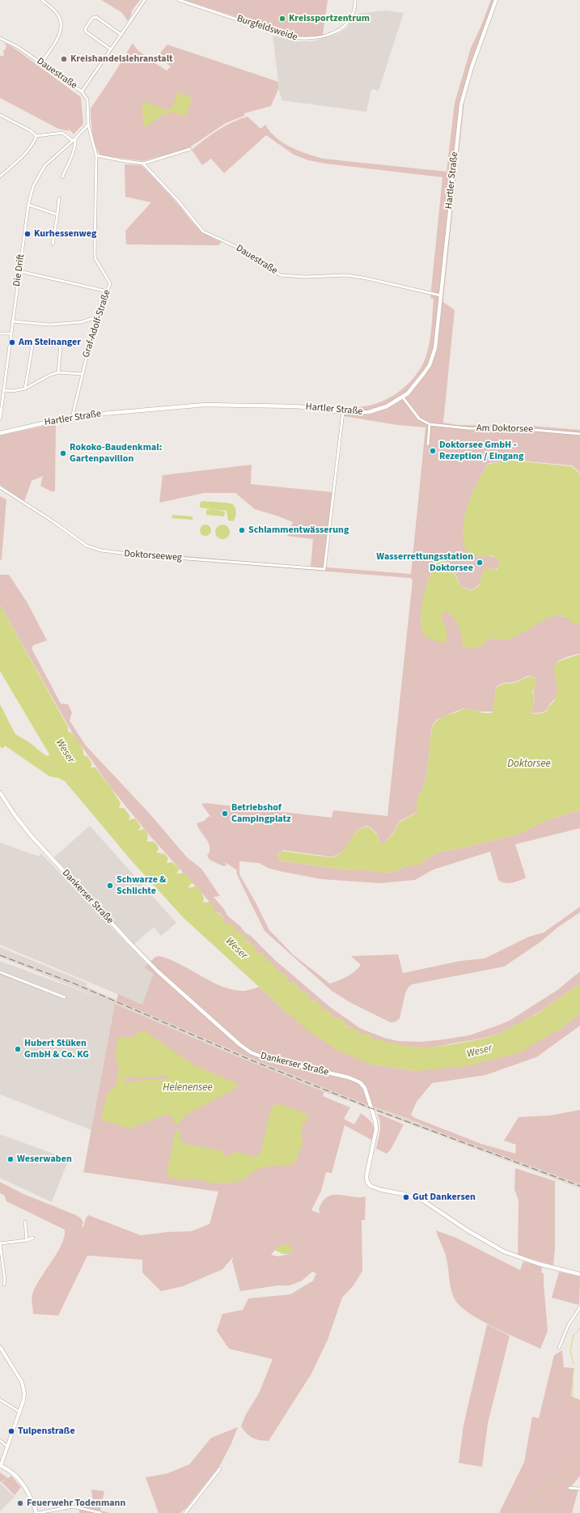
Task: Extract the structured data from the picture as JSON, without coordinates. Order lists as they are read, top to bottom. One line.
{"streets":{"main road":["Hartler Straße","Dankerser Straße"],"street":["Burgfeldsweide","Dauestraße","Die Drift","Graf-Adolf-Straße","Am Doktorsee","Doktorseeweg"]},"crossings":[["Dauestraße","Hartler Straße"],["Dauestraße","Die Drift"],["Dauestraße","Graf-Adolf-Straße"],["Hartler Straße","Graf-Adolf-Straße"],["Hartler Straße","Am Doktorsee"],["Hartler Straße","Doktorseeweg"]],"water":["Weser","Doktorsee","Helenensee"],"places":["Kreissportzentrum","Kreishandelslehranstalt","Kurhessenweg","Am Steinanger","Doktorsee GmbH - Rezeption / Eingang","Rokoko-Baudenkmal: Gartenpavillon","Schlammentwässerung","Wasserrettungsstation Doktorsee","Betriebshof Campingplatz","Schwarze & Schlichte","Hubert Stüken GmbH & Co. KG","Weserwaben","Gut Dankersen","Tulpenstraße","Feuerwehr Todenmann"]}
